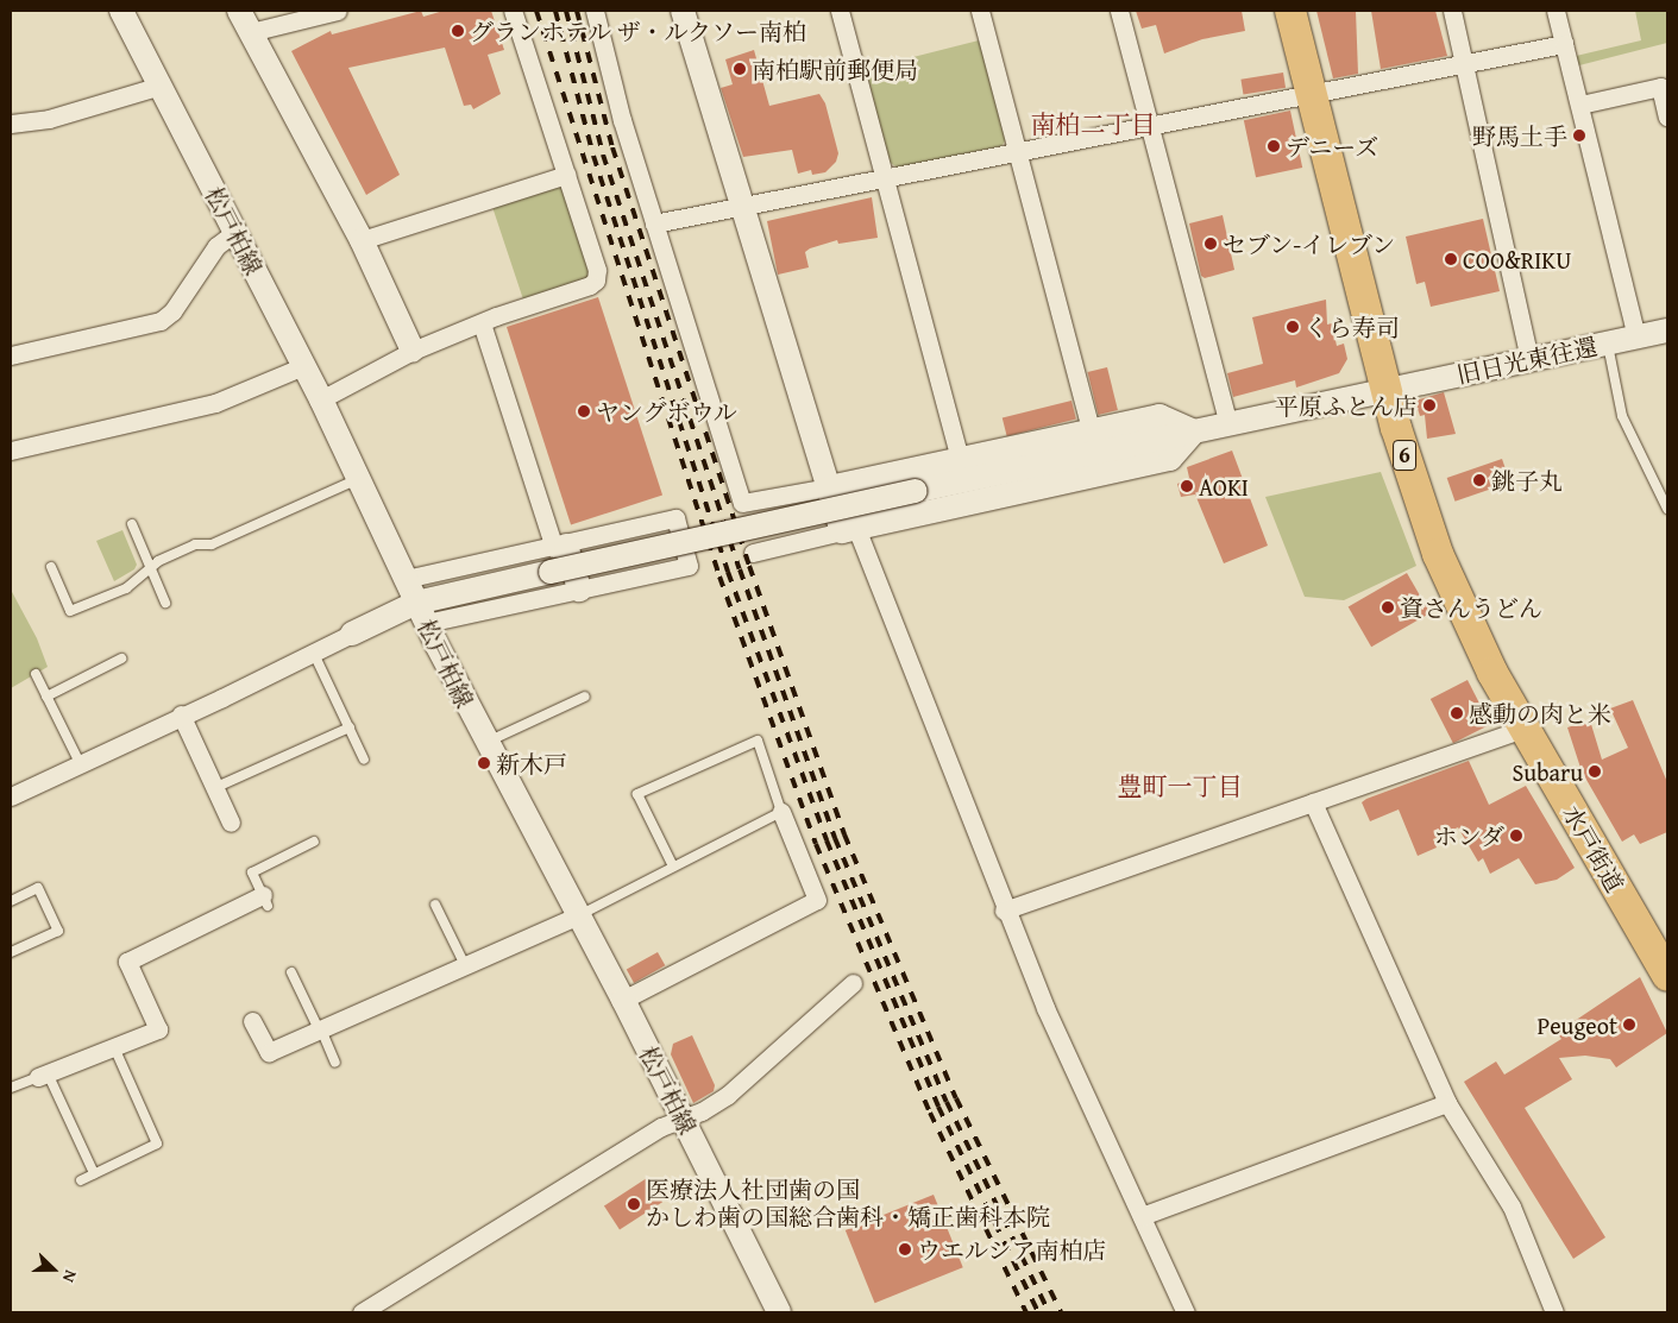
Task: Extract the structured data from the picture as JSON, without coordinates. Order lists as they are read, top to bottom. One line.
{"streets":{"highway":["6","水戸街道"],"street":["松戸柏線","旧日光東往還"]},"crossings":[["松戸柏線","旧日光東往還"],["旧日光東往還","水戸街道"]],"districts":["南柏二丁目","豊町一丁目"],"places":["グランホテル ザ・ルクソー南柏","南柏駅前郵便局","野馬土手","デニーズ","セブン-イレブン","COO&RIKU","くら寿司","平原ふとん店","ヤングボウル","銚子丸","AOKI","資さんうどん","感動の肉と米","新木戸","Subaru","ホンダ","Peugeot","医療法人社団歯の国 かしわ歯の国総合歯科・矯正歯科本院","ウエルシア南柏店"],"north":"right"}
